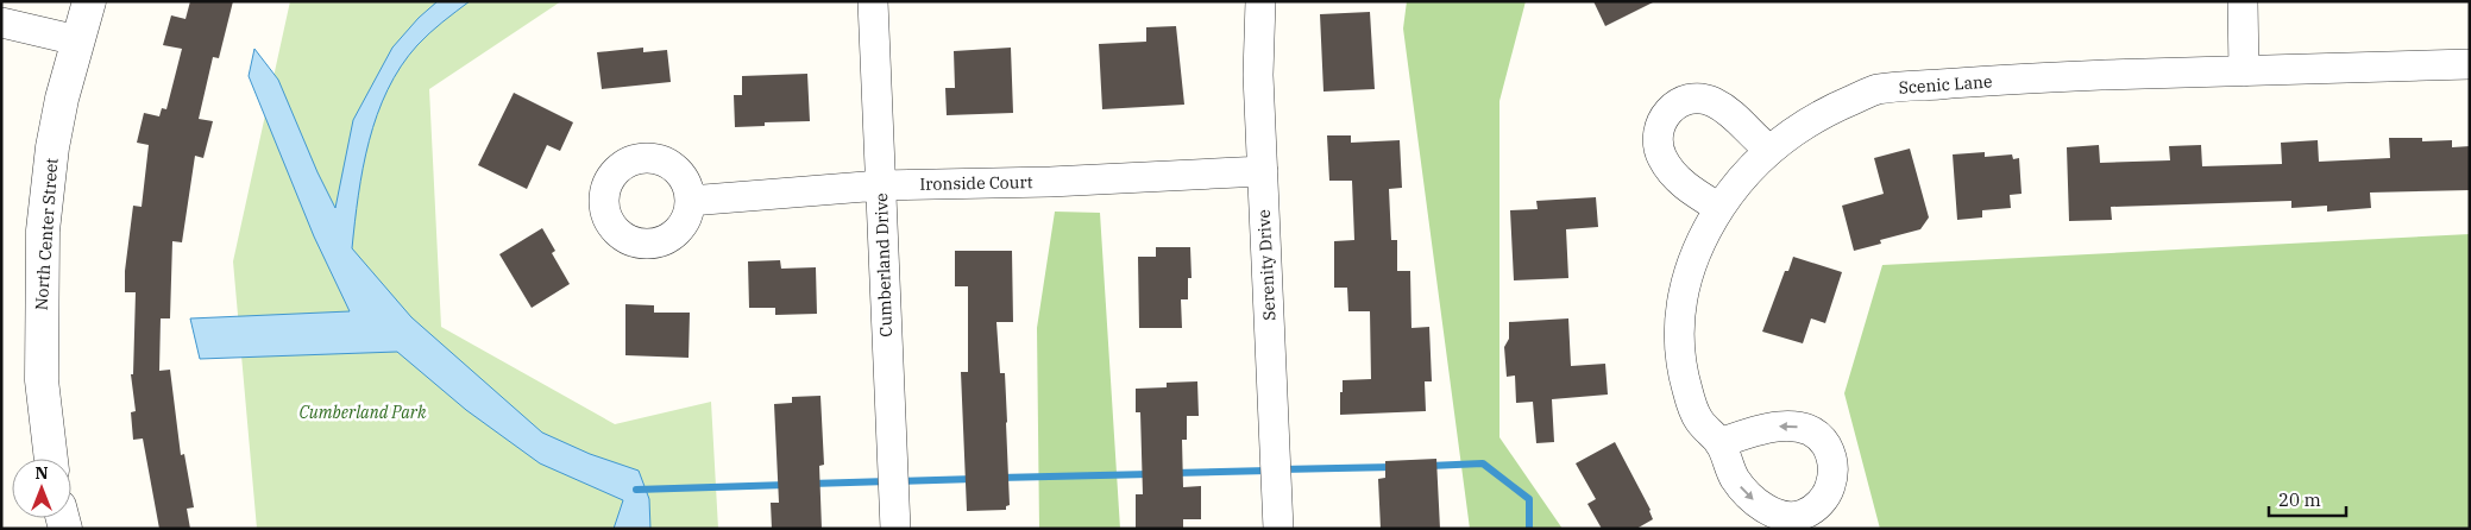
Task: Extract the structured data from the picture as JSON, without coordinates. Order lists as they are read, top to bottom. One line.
{"streets":{"street":["Scenic Lane","Ironside Court","North Center Street","Cumberland Drive","Serenity Drive"]},"crossings":[["Ironside Court","Cumberland Drive"],["Ironside Court","Serenity Drive"]],"parks":["Cumberland Park"],"scale_bar":"20 m","north":"top"}
